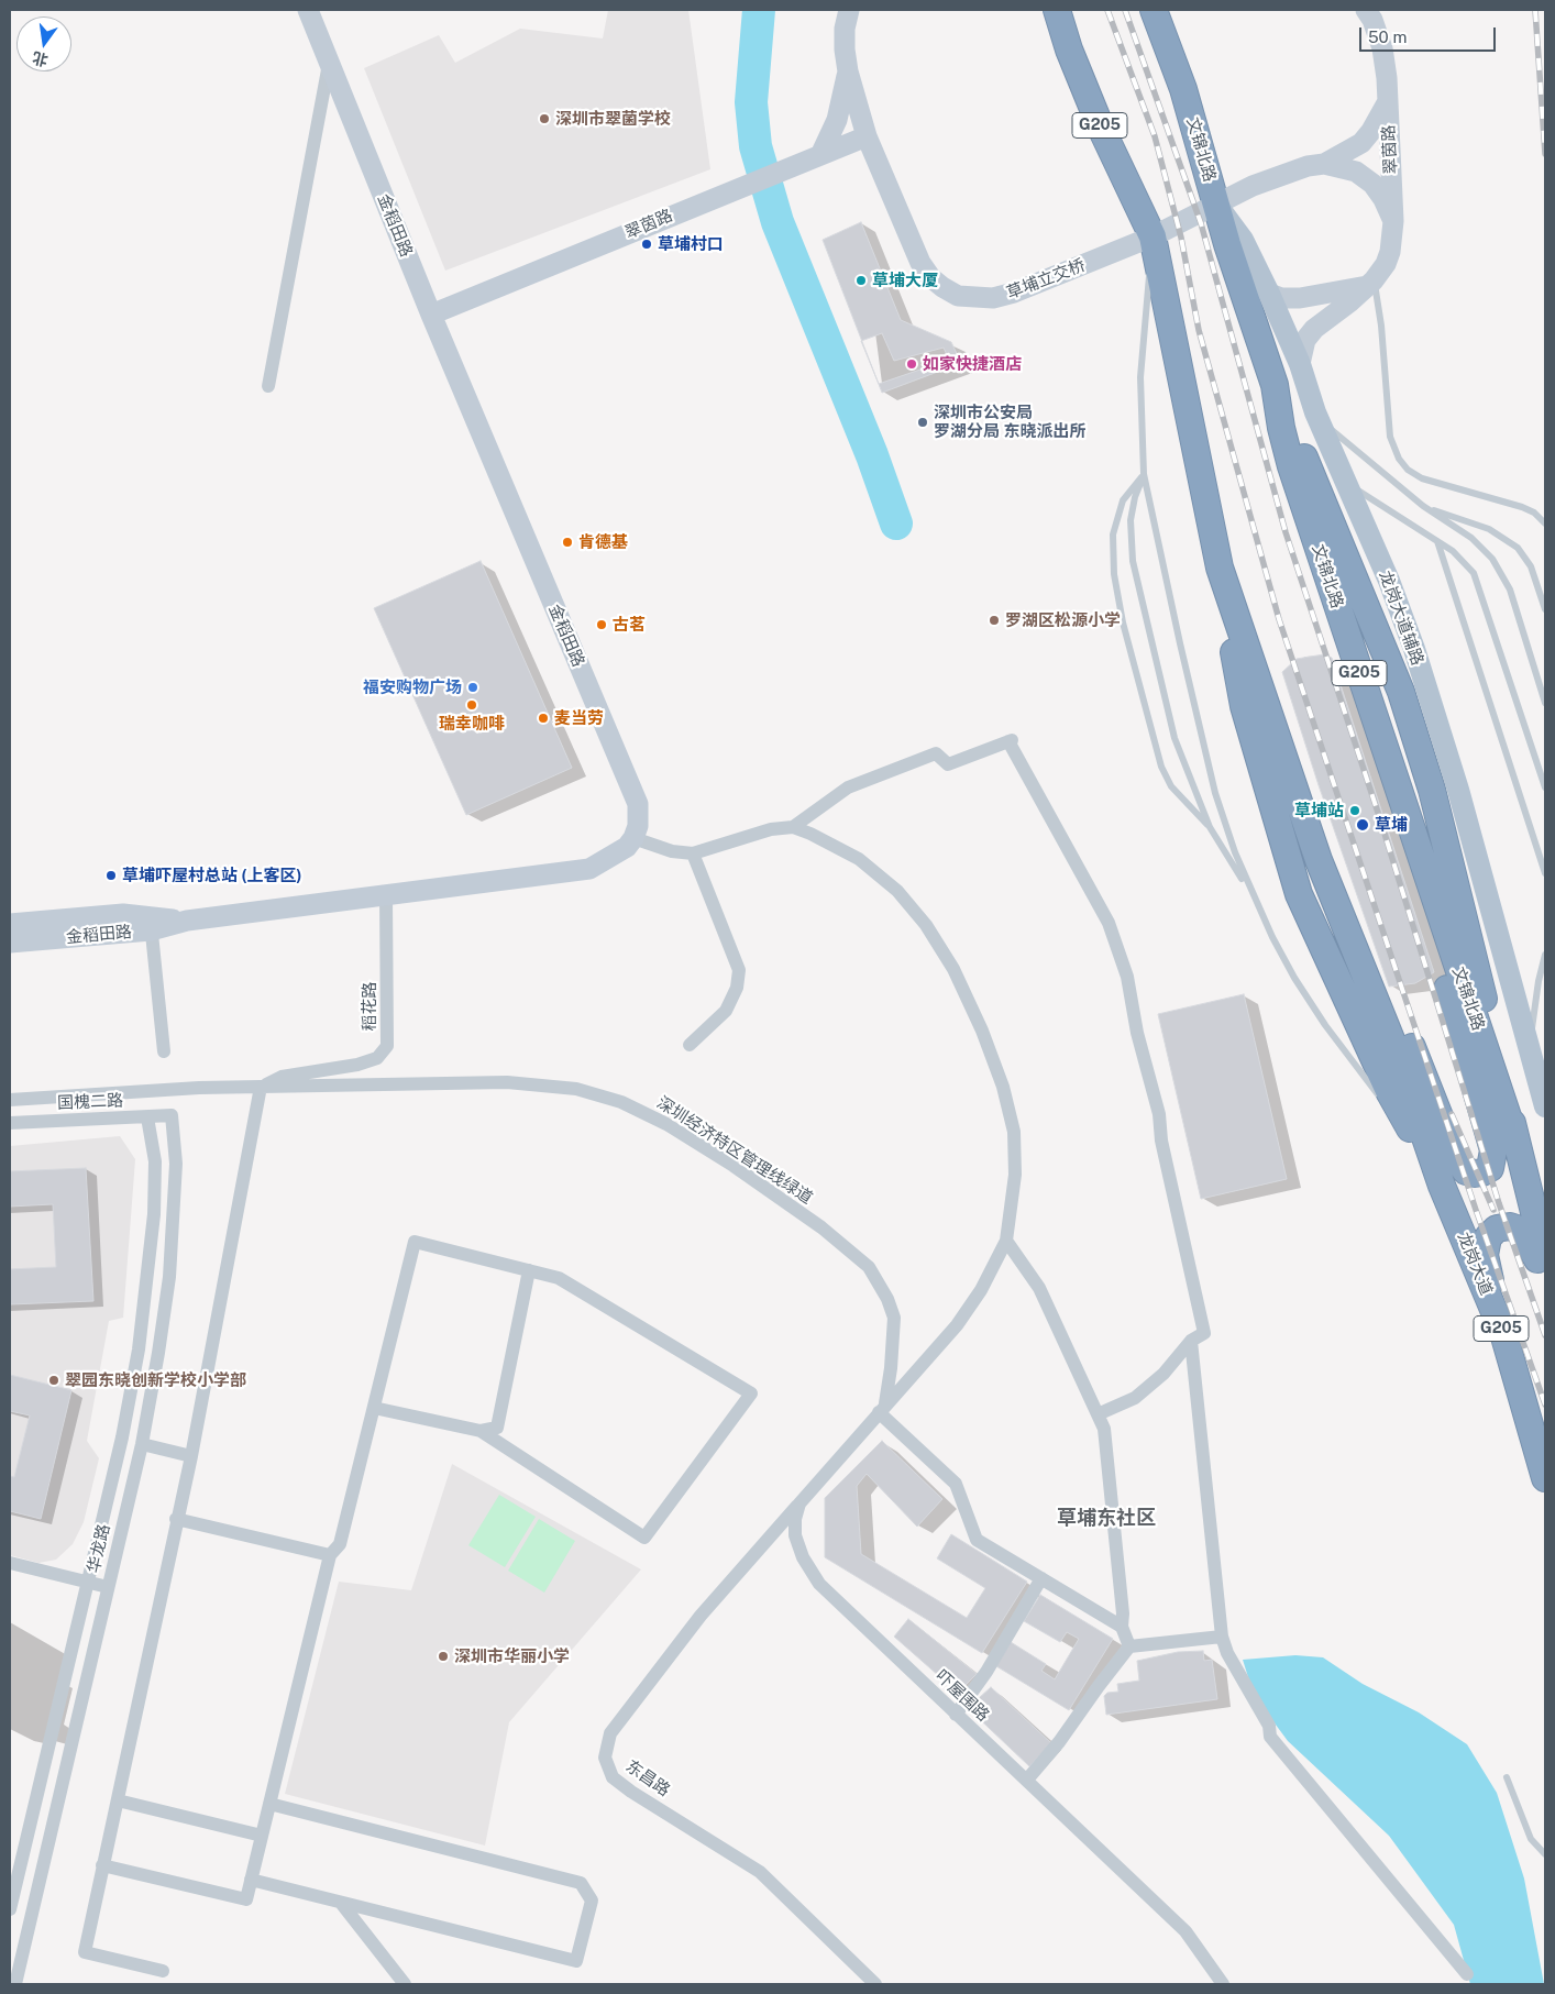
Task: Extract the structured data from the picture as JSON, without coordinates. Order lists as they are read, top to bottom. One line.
{"streets":{"highway":["G205","文锦北路","龙岗大道"],"main road":["龙岗大道辅路"],"street":["翠茵路","金稻田路","草埔立交桥","稻花路","国槐二路","深圳经济特区管理线绿道","华龙路","吓屋围路","东昌路"]},"crossings":[["G205","文锦北路"],["G205","草埔立交桥"],["G205","龙岗大道"],["文锦北路","翠茵路"],["文锦北路","草埔立交桥"],["文锦北路","龙岗大道辅路"],["翠茵路","金稻田路"],["翠茵路","草埔立交桥"],["翠茵路","龙岗大道辅路"],["金稻田路","稻花路"],["草埔立交桥","龙岗大道辅路"],["稻花路","深圳经济特区管理线绿道"],["国槐二路","华龙路"],["吓屋围路","东昌路"]],"districts":["草埔东社区"],"places":["深圳市翠菌学校","草埔村口","草埔大厦","如家快捷酒店","深圳市公安局 罗湖分局 东晓派出所","肯德基","罗湖区松源小学","古茗","福安购物广场","瑞幸咖啡","麦当劳","草埔站","草埔","草埔吓屋村总站 (上客区)","翠园东晓创新学校小学部","深圳市华丽小学"],"scale_bar":"50 m","north":"bottom"}
